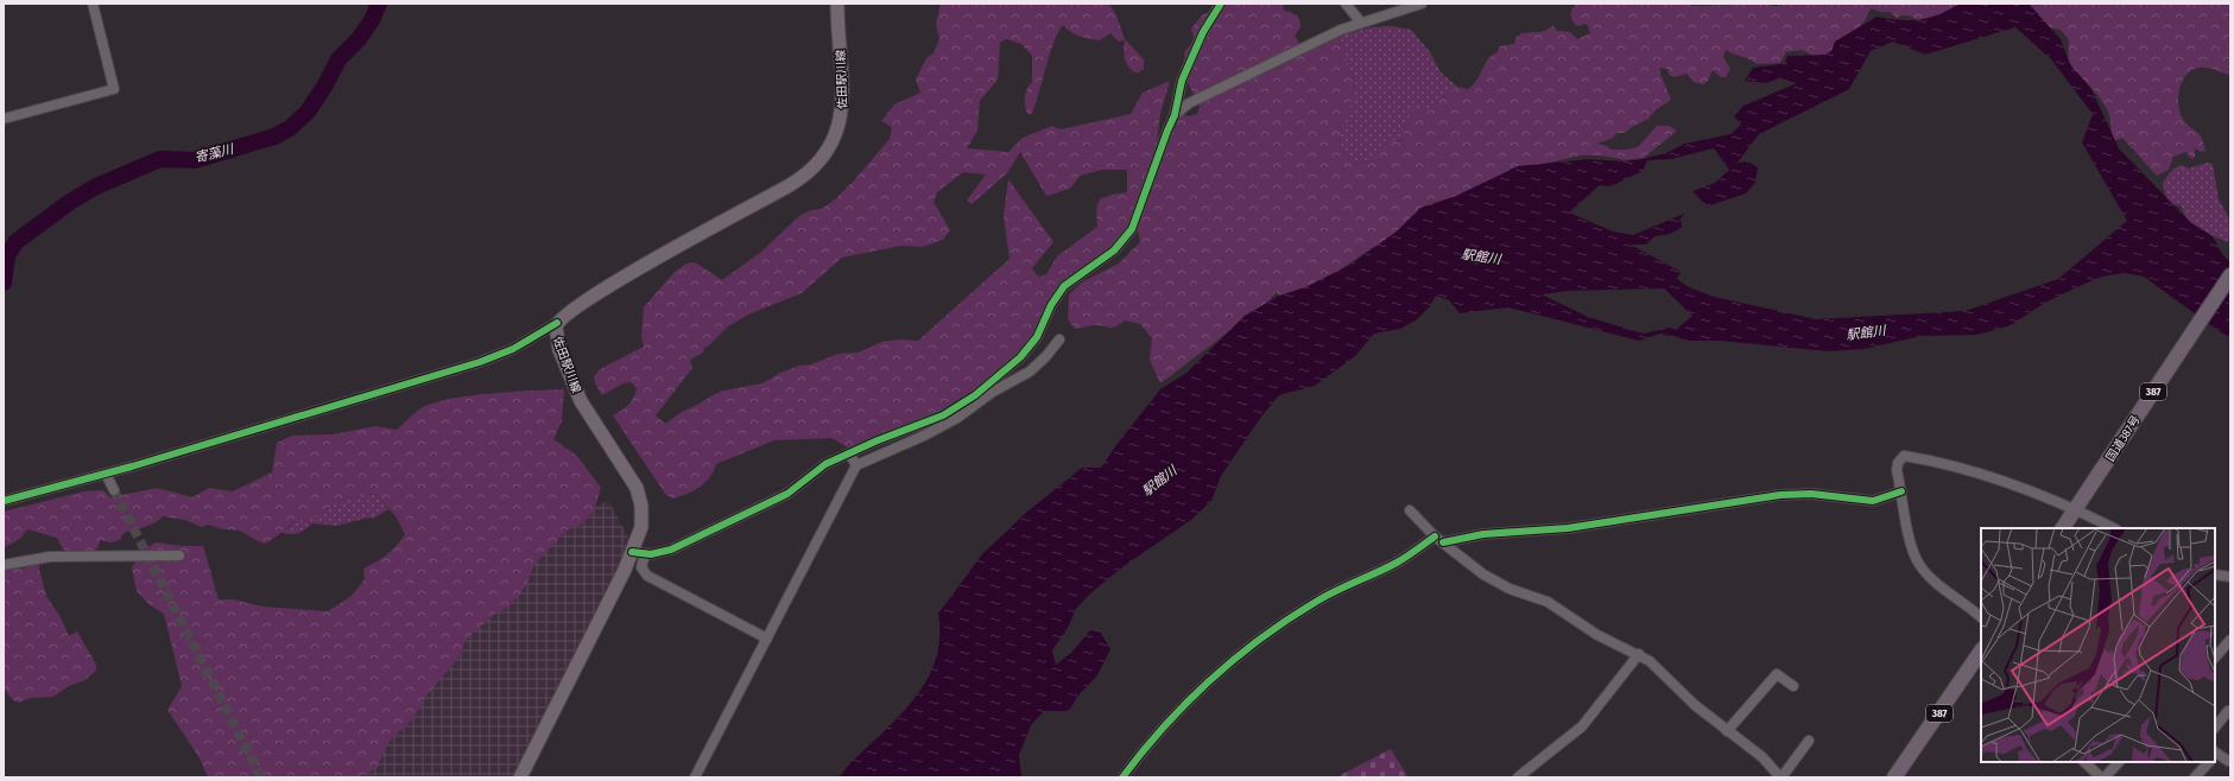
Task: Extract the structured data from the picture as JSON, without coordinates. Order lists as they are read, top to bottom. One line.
{"streets":{"highway":["387","国道387号"],"main road":["佐田駅川線"]},"water":["寄藻川","駅館川"]}
